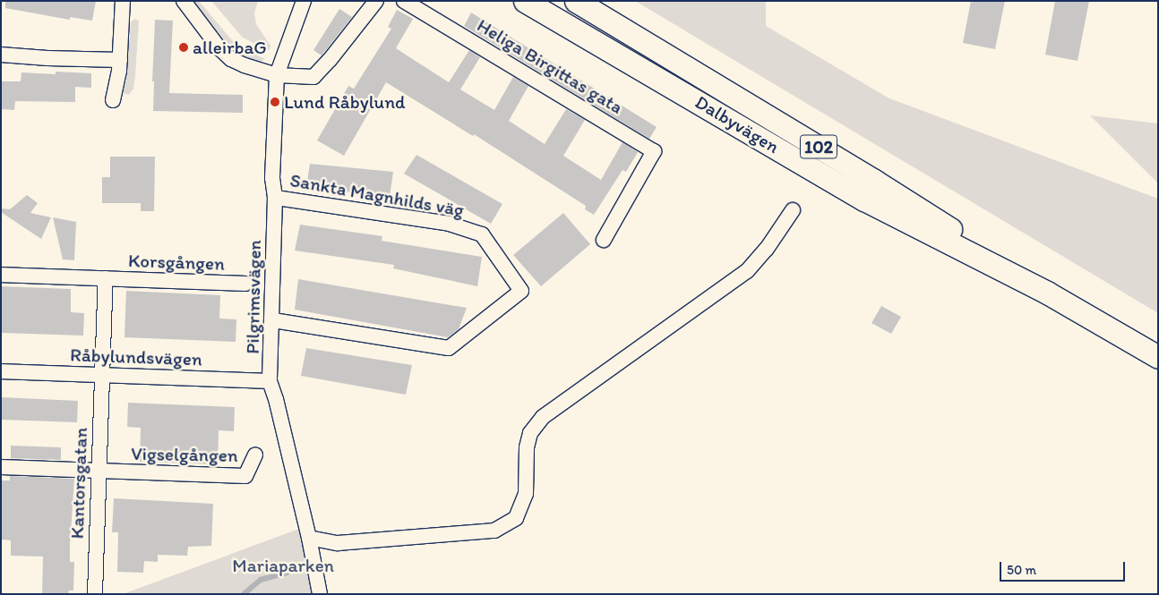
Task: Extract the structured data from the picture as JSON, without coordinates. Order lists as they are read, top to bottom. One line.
{"streets":{"main road":["Dalbyvägen","102"],"street":["Heliga Birgittas gata","Sankta Magnhilds väg","Korsgången","Pilgrimsvägen","Råbylundsvägen","Vigselgången","Kantorsgatan"]},"crossings":[["Sankta Magnhilds väg","Pilgrimsvägen"],["Korsgången","Råbylundsvägen"],["Korsgången","Kantorsgatan"],["Pilgrimsvägen","Råbylundsvägen"],["Råbylundsvägen","Kantorsgatan"],["Vigselgången","Kantorsgatan"]],"parks":["Mariaparken"],"places":["alleirbaG","Lund Råbylund"],"scale_bar":"50 m"}
